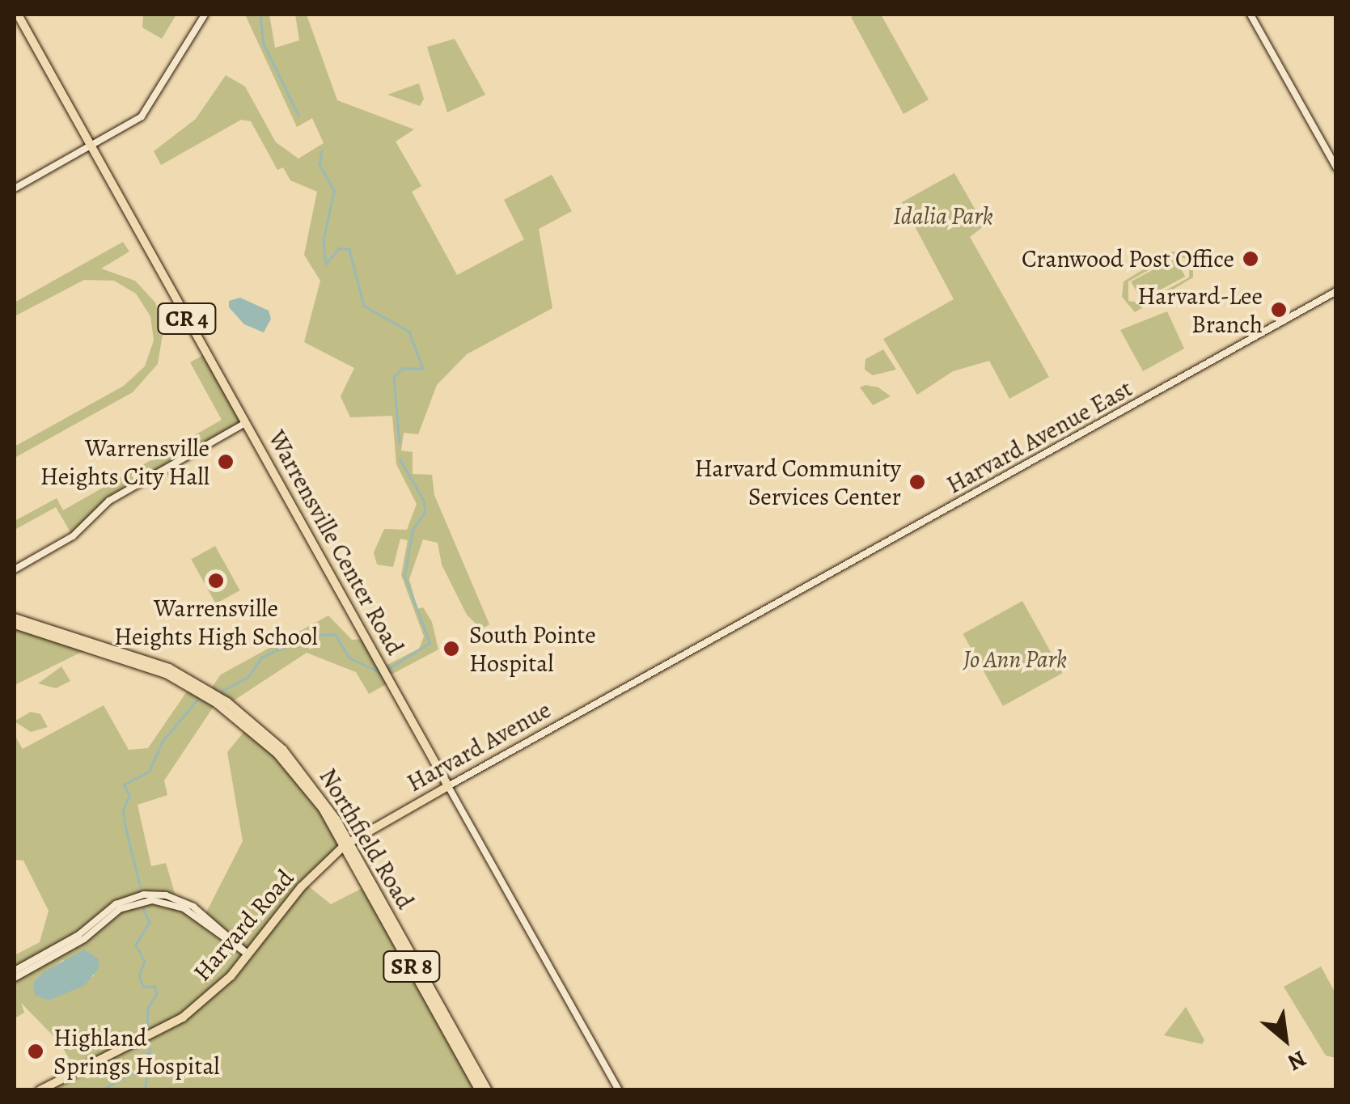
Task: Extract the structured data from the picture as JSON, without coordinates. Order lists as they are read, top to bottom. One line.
{"streets":{"main road":["CR 4","Harvard Avenue East","Warrensville Center Road","Harvard Avenue","Northfield Road","Harvard Road","SR 8"]},"crossings":[["Harvard Avenue East","Harvard Avenue"],["Warrensville Center Road","Harvard Avenue"],["Harvard Avenue","Northfield Road"],["Harvard Avenue","Harvard Road"],["Northfield Road","Harvard Road"]],"parks":["Idalia Park","Jo Ann Park"],"places":["Cranwood Post Office","Harvard-Lee Branch","Warrensville Heights City Hall","Harvard Community Services Center","Warrensville Heights High School","South Pointe Hospital","Highland Springs Hospital"],"north":"bottom right"}
